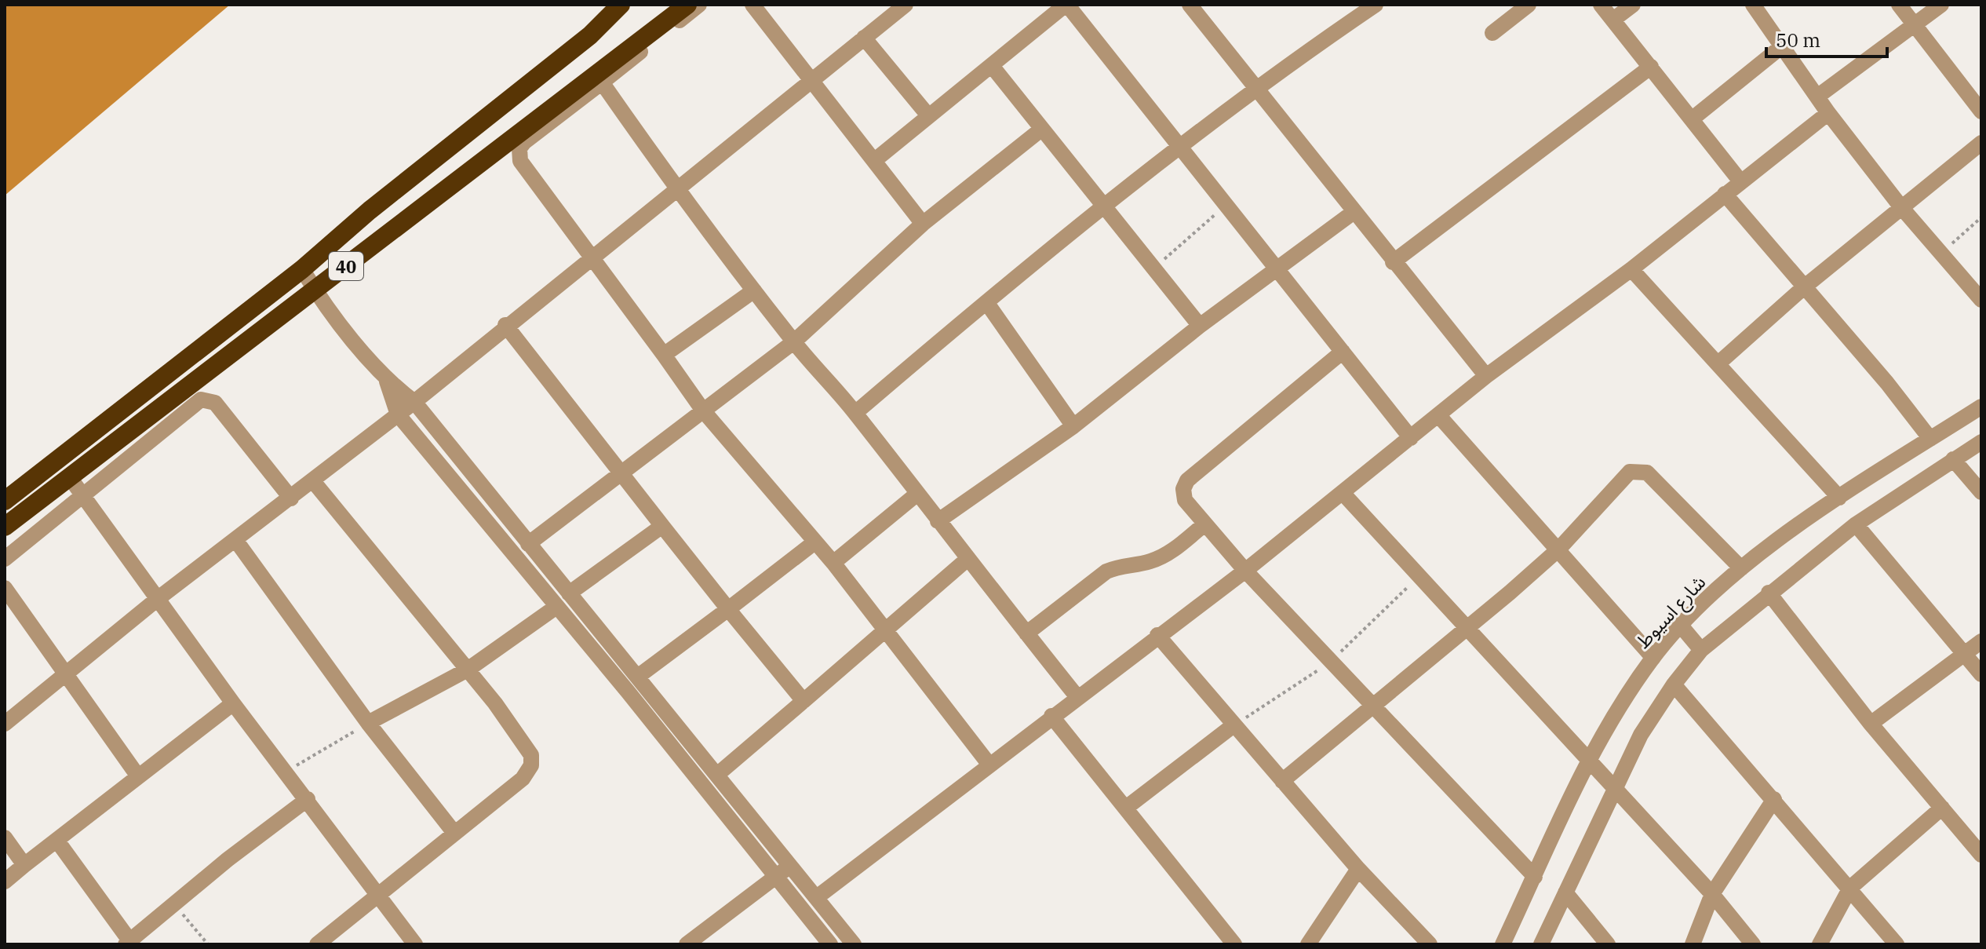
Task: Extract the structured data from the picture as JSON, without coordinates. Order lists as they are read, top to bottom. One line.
{"streets":{"highway":["40"],"street":["شارع اسيوط"]},"scale_bar":"50 m"}
